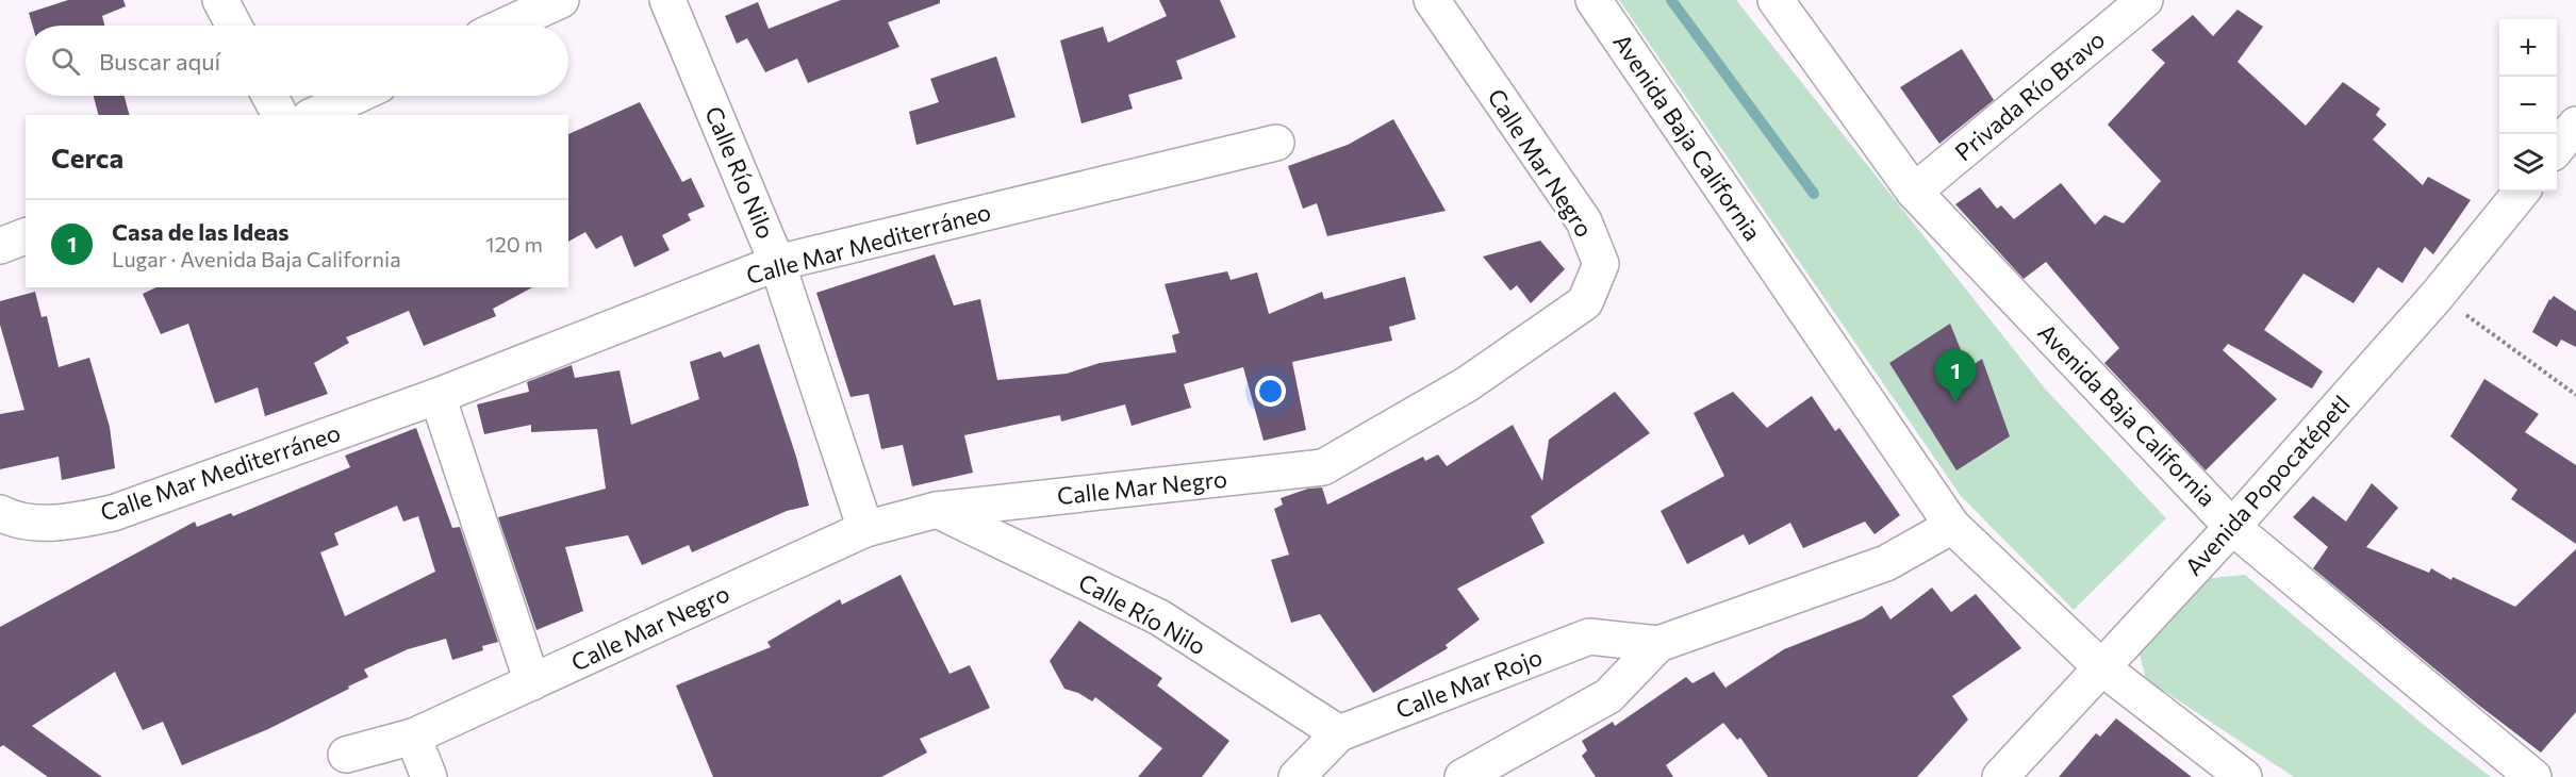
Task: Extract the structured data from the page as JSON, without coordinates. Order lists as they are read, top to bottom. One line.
{"streets":{"street":["Privada Río Bravo","Avenida Baja California","Calle Mar Negro","Calle Río Nilo","Calle Mar Mediterráneo","Avenida Popocatépetl","Calle Mar Rojo"]},"crossings":[["Privada Río Bravo","Avenida Baja California"],["Avenida Baja California","Avenida Popocatépetl"],["Avenida Baja California","Calle Mar Rojo"],["Calle Mar Negro","Calle Río Nilo"],["Calle Río Nilo","Calle Mar Mediterráneo"],["Calle Río Nilo","Calle Mar Rojo"]],"page":{"map_buttons":["+","−"],"search":"Buscar aquí","heading":"Cerca","list":[{"mark":"1","name":"Casa de las Ideas","note":"Lugar · Avenida Baja California","value":"120 m"}],"pins":"1"}}
